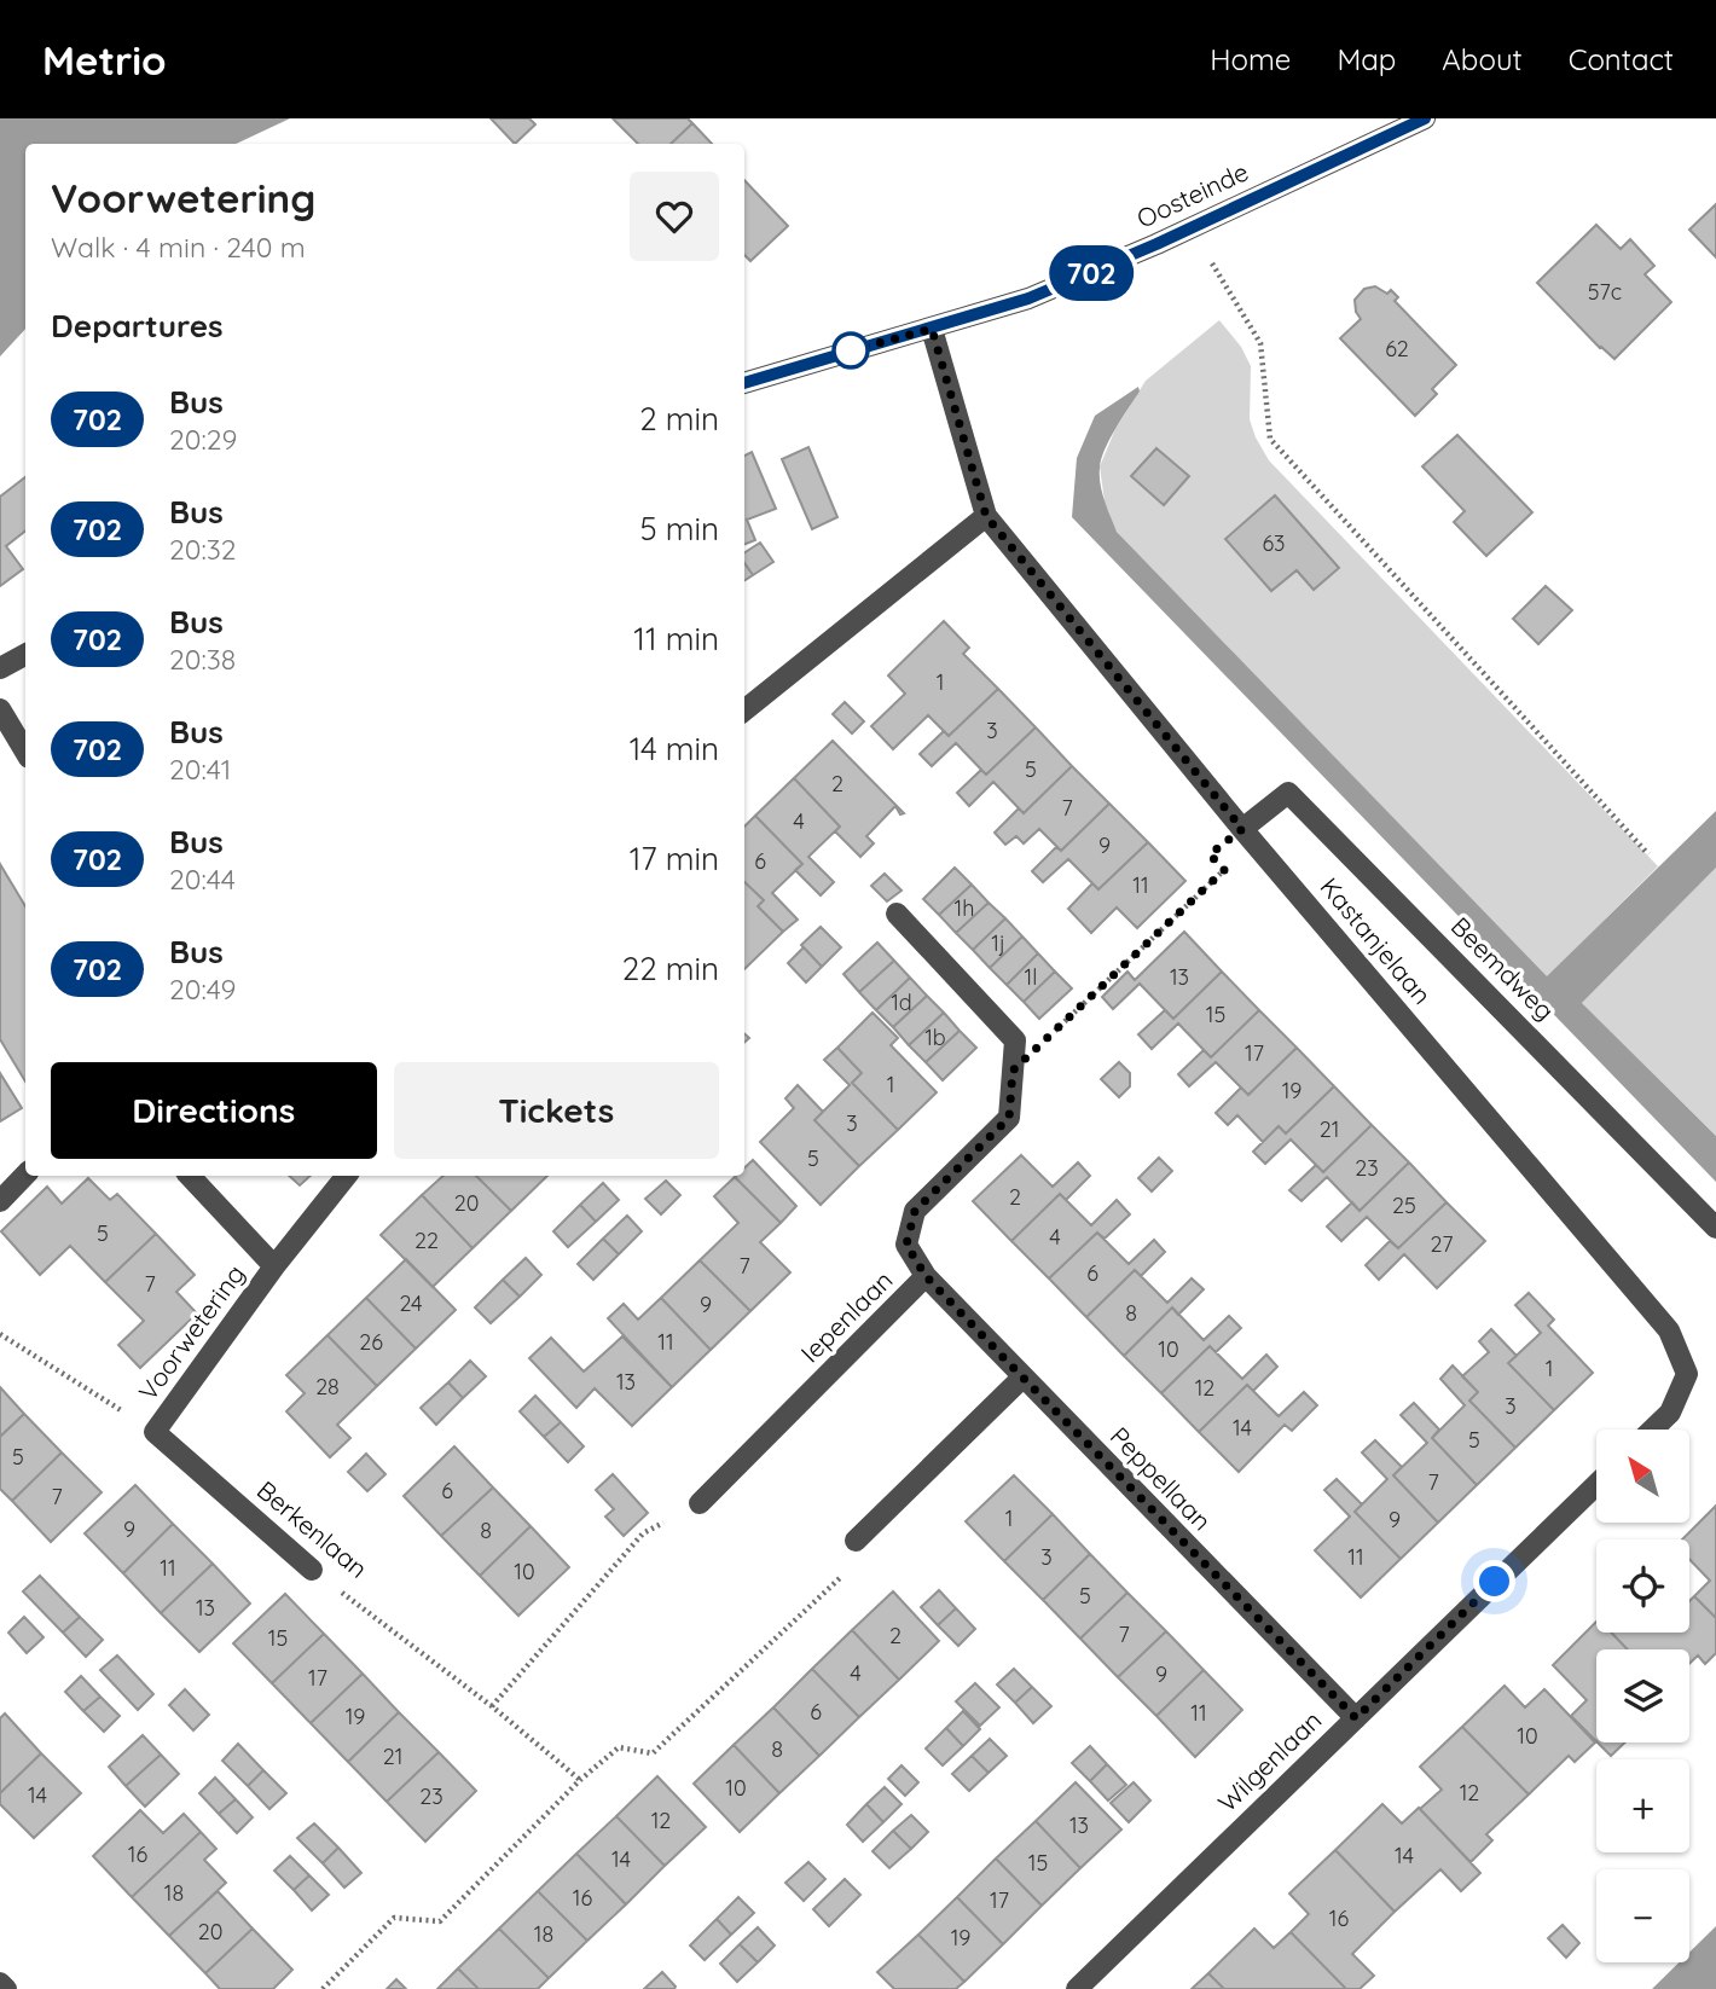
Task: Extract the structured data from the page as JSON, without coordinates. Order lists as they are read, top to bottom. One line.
{"streets":{"street":["Oosteinde","Kastanjelaan","Beemdweg","Iepenlaan","Voorwetering","Peppellaan","Berkenlaan","Wilgenlaan"]},"crossings":[["Kastanjelaan","Beemdweg"],["Iepenlaan","Peppellaan"],["Voorwetering","Berkenlaan"],["Peppellaan","Wilgenlaan"]],"lines":["bus line 702"],"house_numbers":["57c","62","63","1","3","5","2","7","4","9","6","11","1h","1j","1l","13","1d","15","1b","17","1","19","3","21","5","23","2","20","25","5","4","22","27","7","6","7","24","9","8","26","11","10","1","13","28","12","3","14","5","5","7","6","7","1","9","9","8","3","11","11","10","5","13","7","2","15","4","9","17","6","11","19","10","8","21","10","12","14","23","12","13","16","14","14","15","18","16","17","16","20","18","19"],"north":"top left","page":{"header":"Metrio","nav":["Home","Map","About","Contact"],"on_map":"702","heading":[["Voorwetering","Walk · 4 min · 240 m"],"Departures"],"list":[{"mark":"702","name":"Bus","note":"20:29","value":"2 min"},{"mark":"702","name":"Bus","note":"20:32","value":"5 min"},{"mark":"702","name":"Bus","note":"20:38","value":"11 min"},{"mark":"702","name":"Bus","note":"20:41","value":"14 min"},{"mark":"702","name":"Bus","note":"20:44","value":"17 min"},{"mark":"702","name":"Bus","note":"20:49","value":"22 min"}],"buttons":["Directions","Tickets"],"map_buttons":["+","−"]}}
